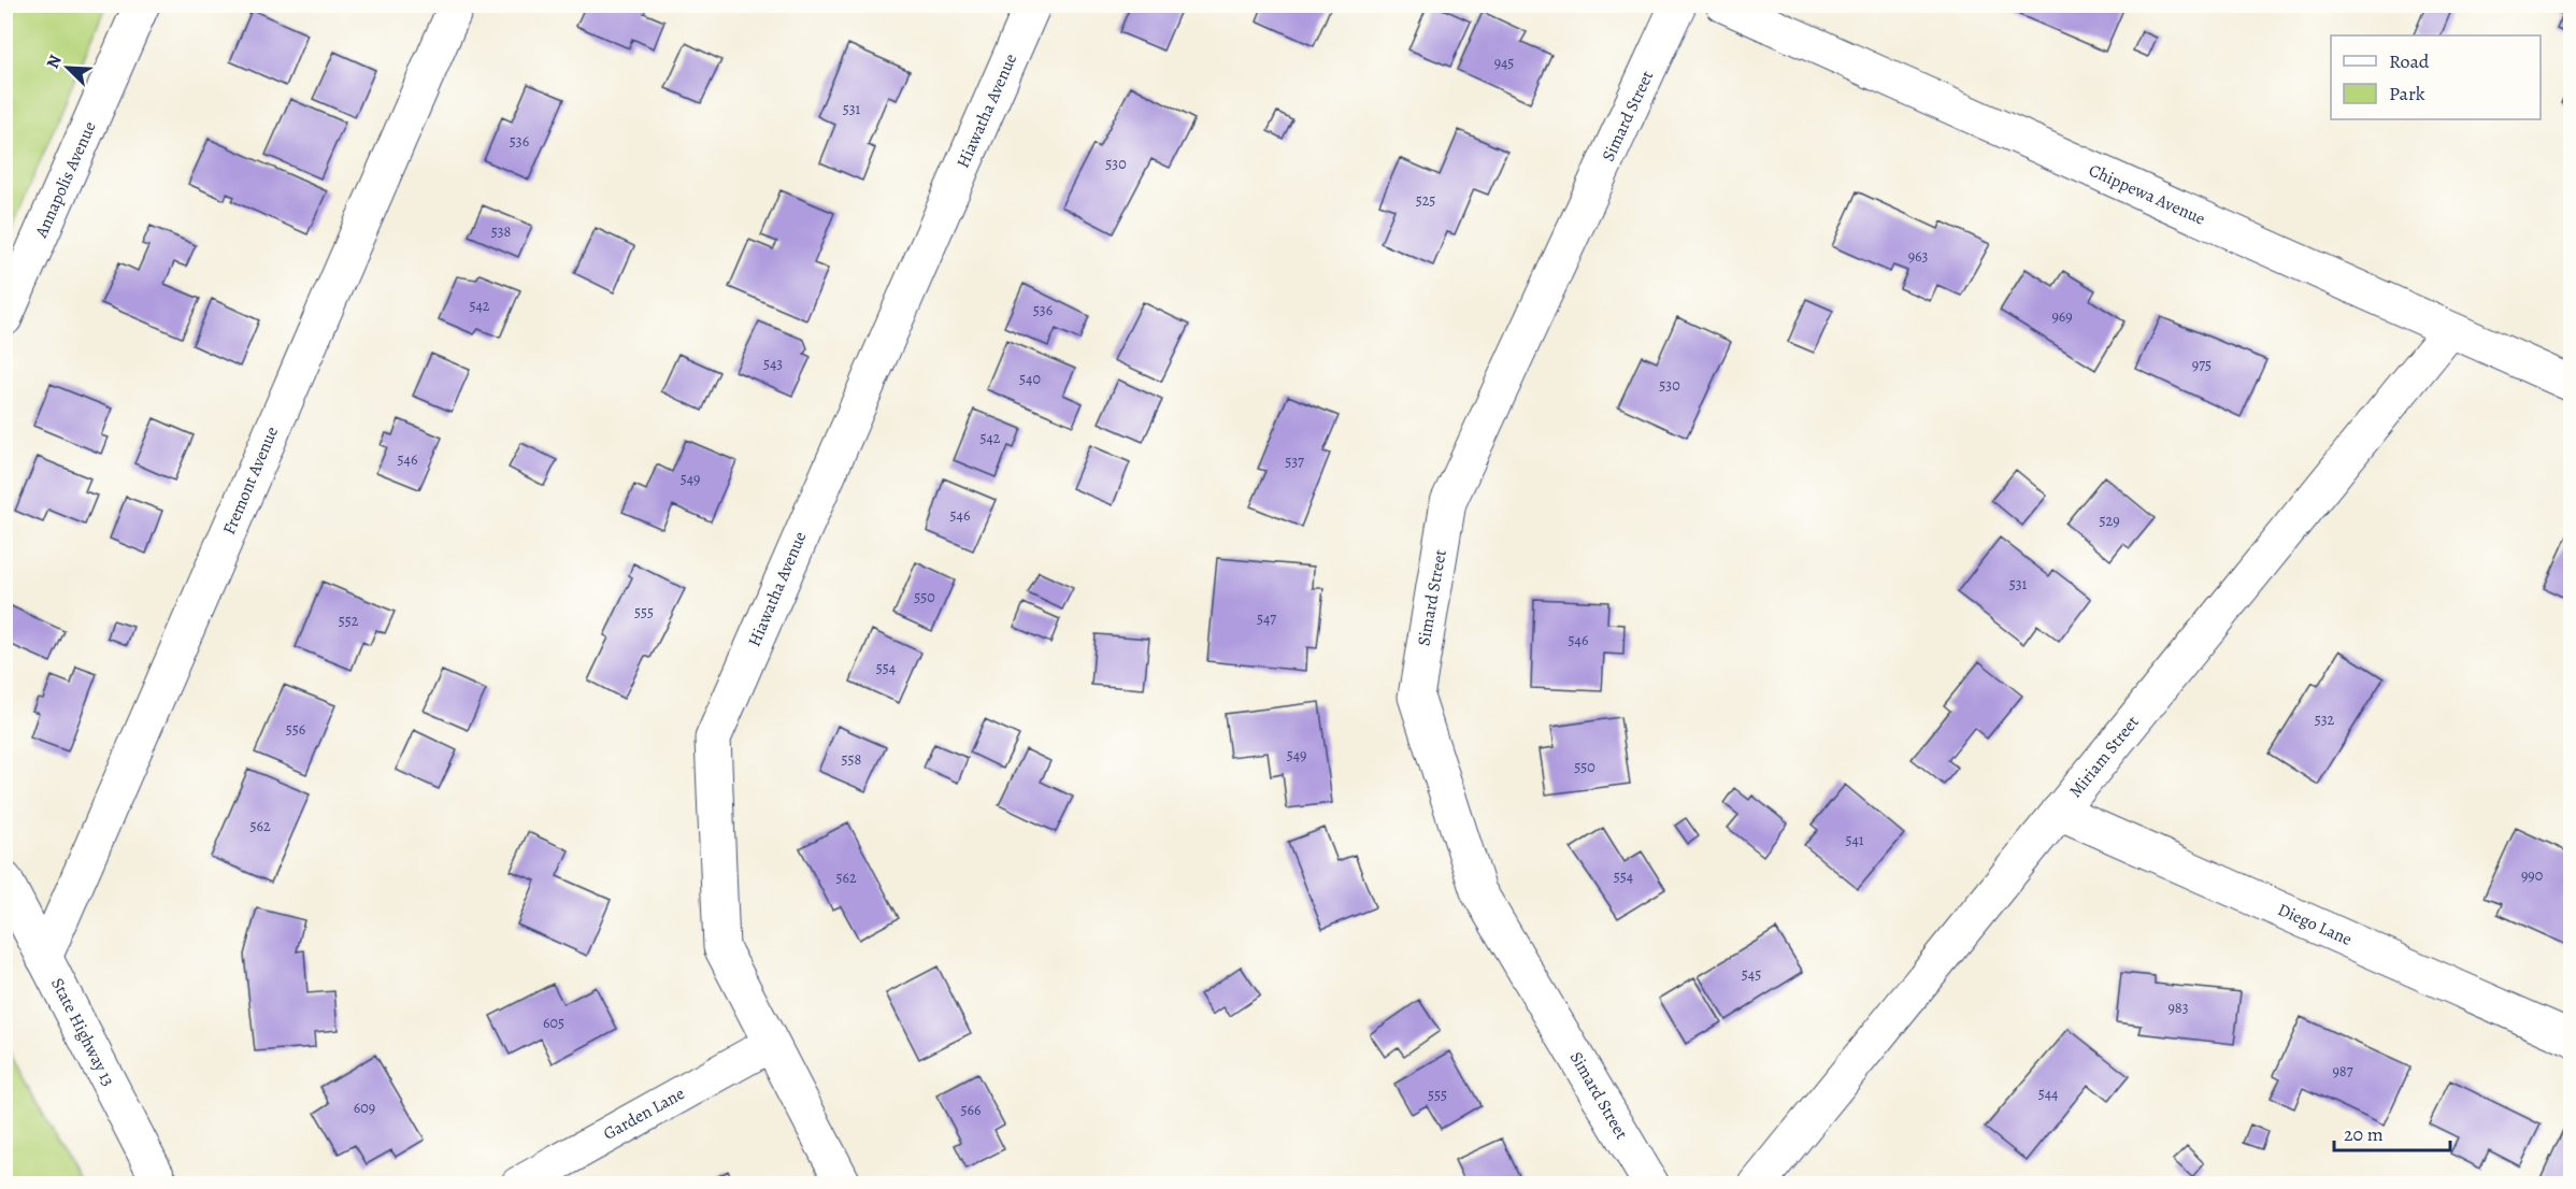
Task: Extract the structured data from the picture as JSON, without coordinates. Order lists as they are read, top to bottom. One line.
{"streets":{"street":["Hiawatha Avenue","Simard Street","Annapolis Avenue","Chippewa Avenue","Fremont Avenue","Miriam Street","Diego Lane","State Highway 13","Garden Lane"]},"crossings":[["Hiawatha Avenue","Garden Lane"],["Chippewa Avenue","Miriam Street"],["Fremont Avenue","State Highway 13"],["Miriam Street","Diego Lane"]],"house_numbers":["945","531","536","530","525","538","963","542","536","969","543","975","540","530","542","546","537","549","546","529","531","550","555","547","552","546","554","532","556","549","558","550","562","541","990","554","562","545","983","605","987","544","555","609","566"],"legend":["Road","Park"],"scale_bar":"20 m","north":"top left"}
